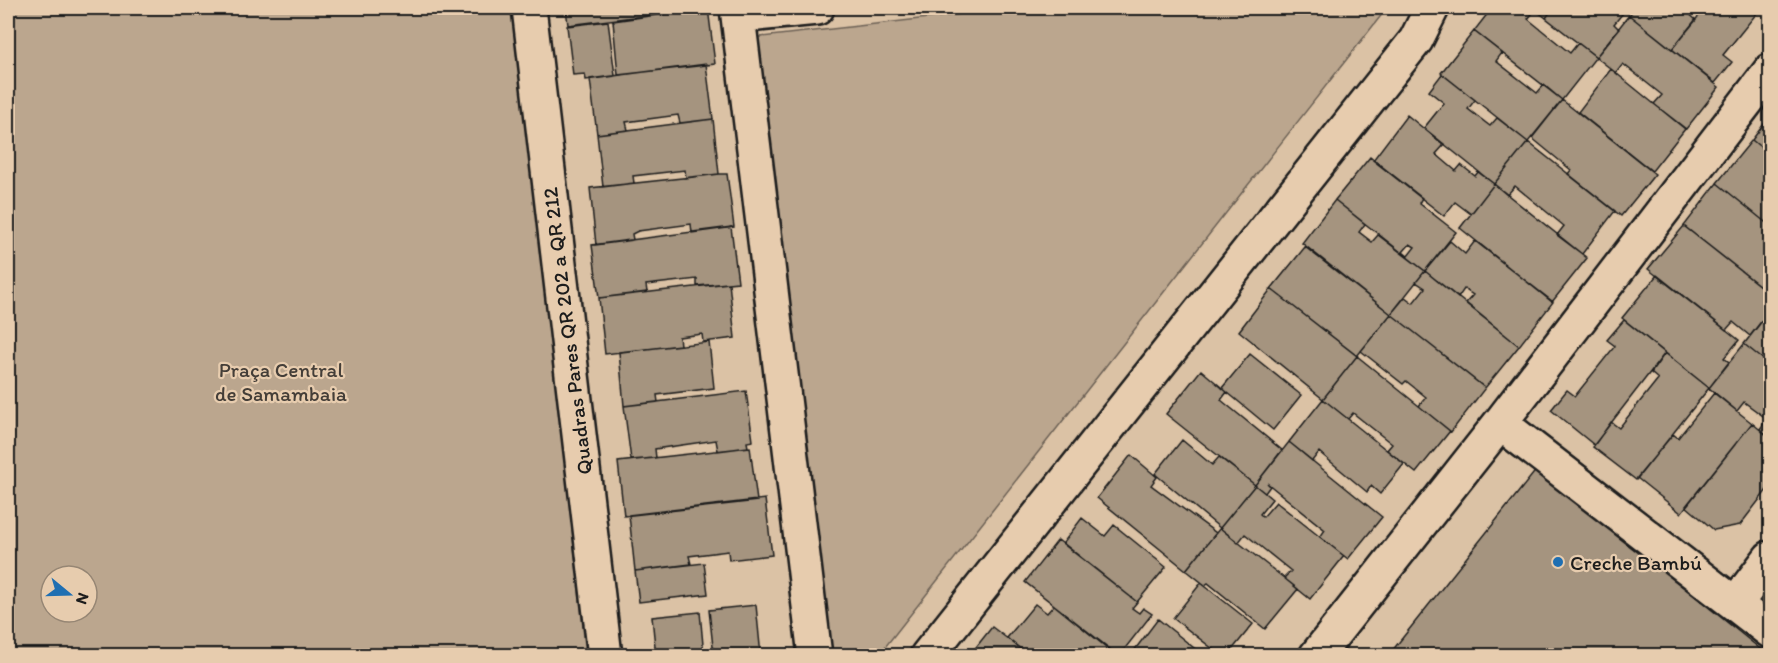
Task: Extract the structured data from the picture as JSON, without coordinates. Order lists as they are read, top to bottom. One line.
{"streets":{"street":["Quadras Pares QR 202 a QR 212"]},"parks":["Praça Central de Samambaia"],"places":["Creche Bambú"],"north":"right"}
